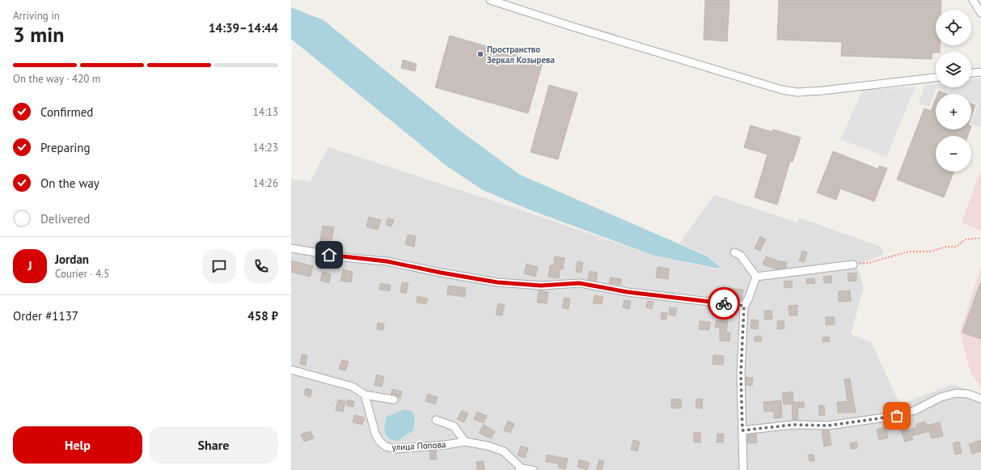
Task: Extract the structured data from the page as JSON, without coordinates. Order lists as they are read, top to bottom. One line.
{"streets":{"street":["улица Попова"]},"places":["Пространство Зеркал Козырева"],"page":{"heading":["3 min","Arriving in","14:39–14:44"],"panel":["Jordan","Courier · 4.5","Order #1137","458 ₽"],"map_buttons":["+","−"],"bar":"On the way · 420 m","list":[["Confirmed","14:13"],["Preparing","14:23"],["On the way","14:26"],"Delivered"],"round":"J","buttons":["Help","Share"]}}
